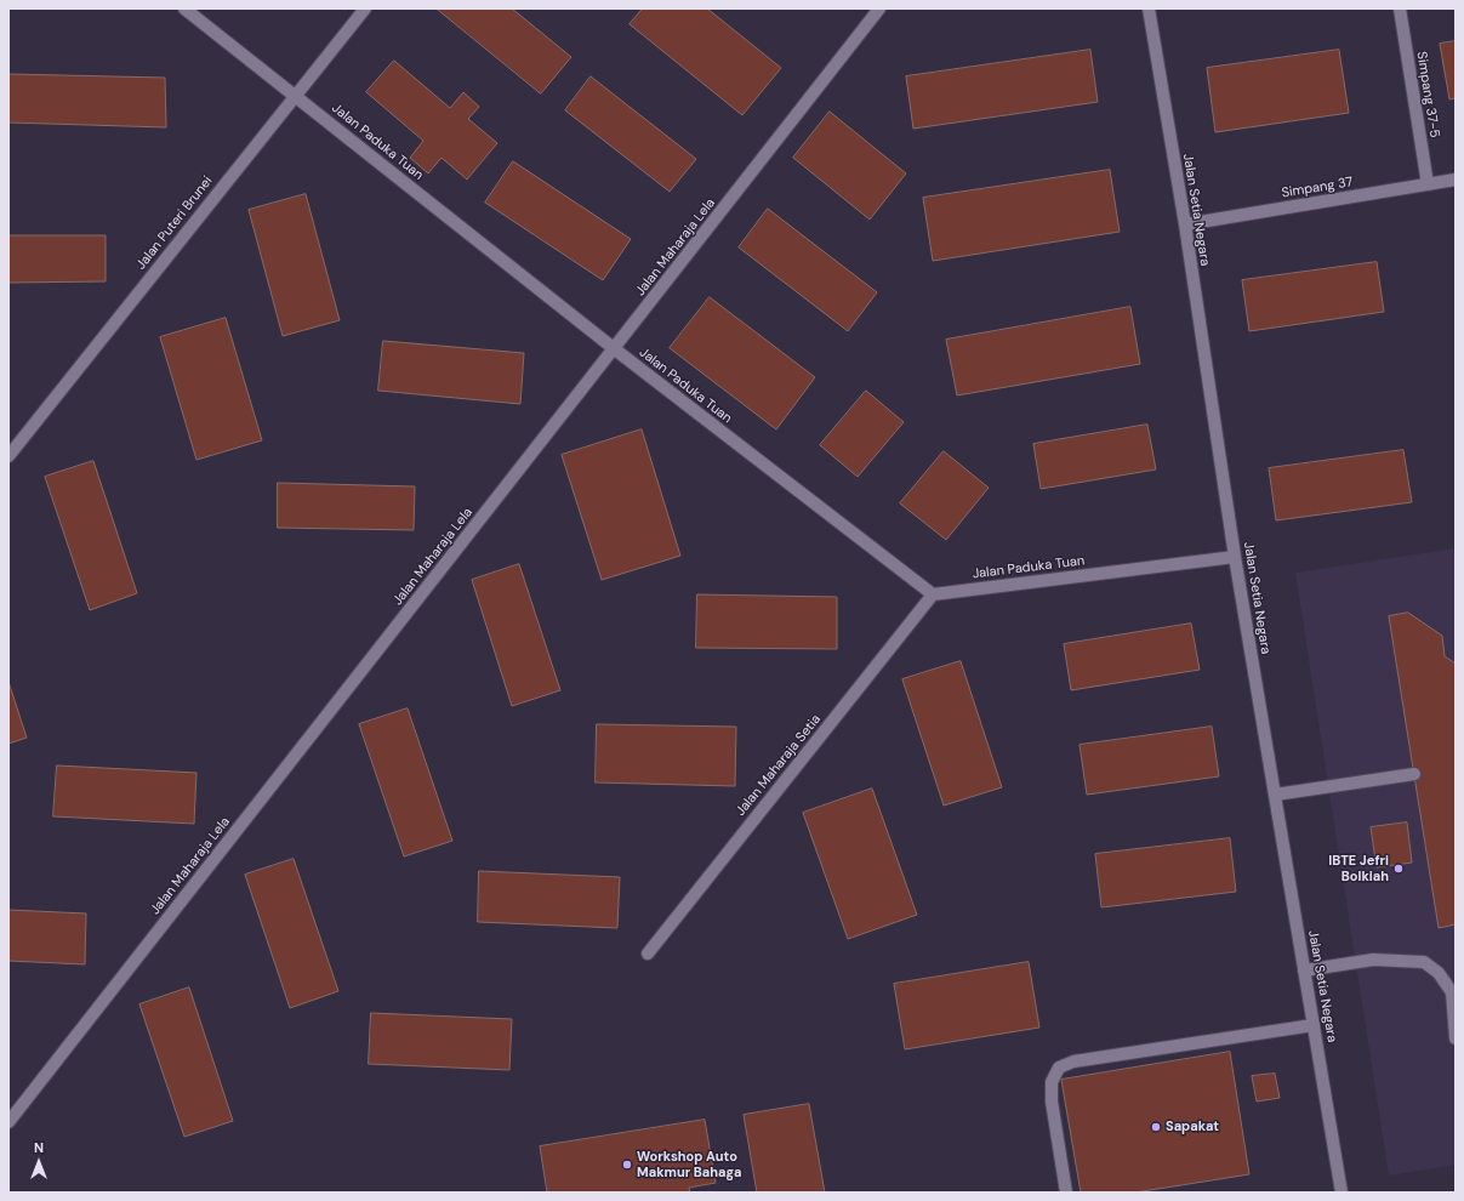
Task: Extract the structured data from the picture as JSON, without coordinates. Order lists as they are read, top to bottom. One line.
{"streets":{"street":["Simpang 37-5","Jalan Paduka Tuan","Simpang 37","Jalan Setia Negara","Jalan Puteri Brunei","Jalan Maharaja Lela","Jalan Maharaja Setia"]},"crossings":[["Simpang 37-5","Simpang 37"],["Jalan Paduka Tuan","Jalan Setia Negara"],["Jalan Paduka Tuan","Jalan Puteri Brunei"],["Jalan Paduka Tuan","Jalan Maharaja Lela"],["Jalan Paduka Tuan","Jalan Maharaja Setia"],["Simpang 37","Jalan Setia Negara"]],"places":["IBTE Jefri Bolkiah","Sapakat","Workshop Auto Makmur Bahaga"],"north":"top"}
